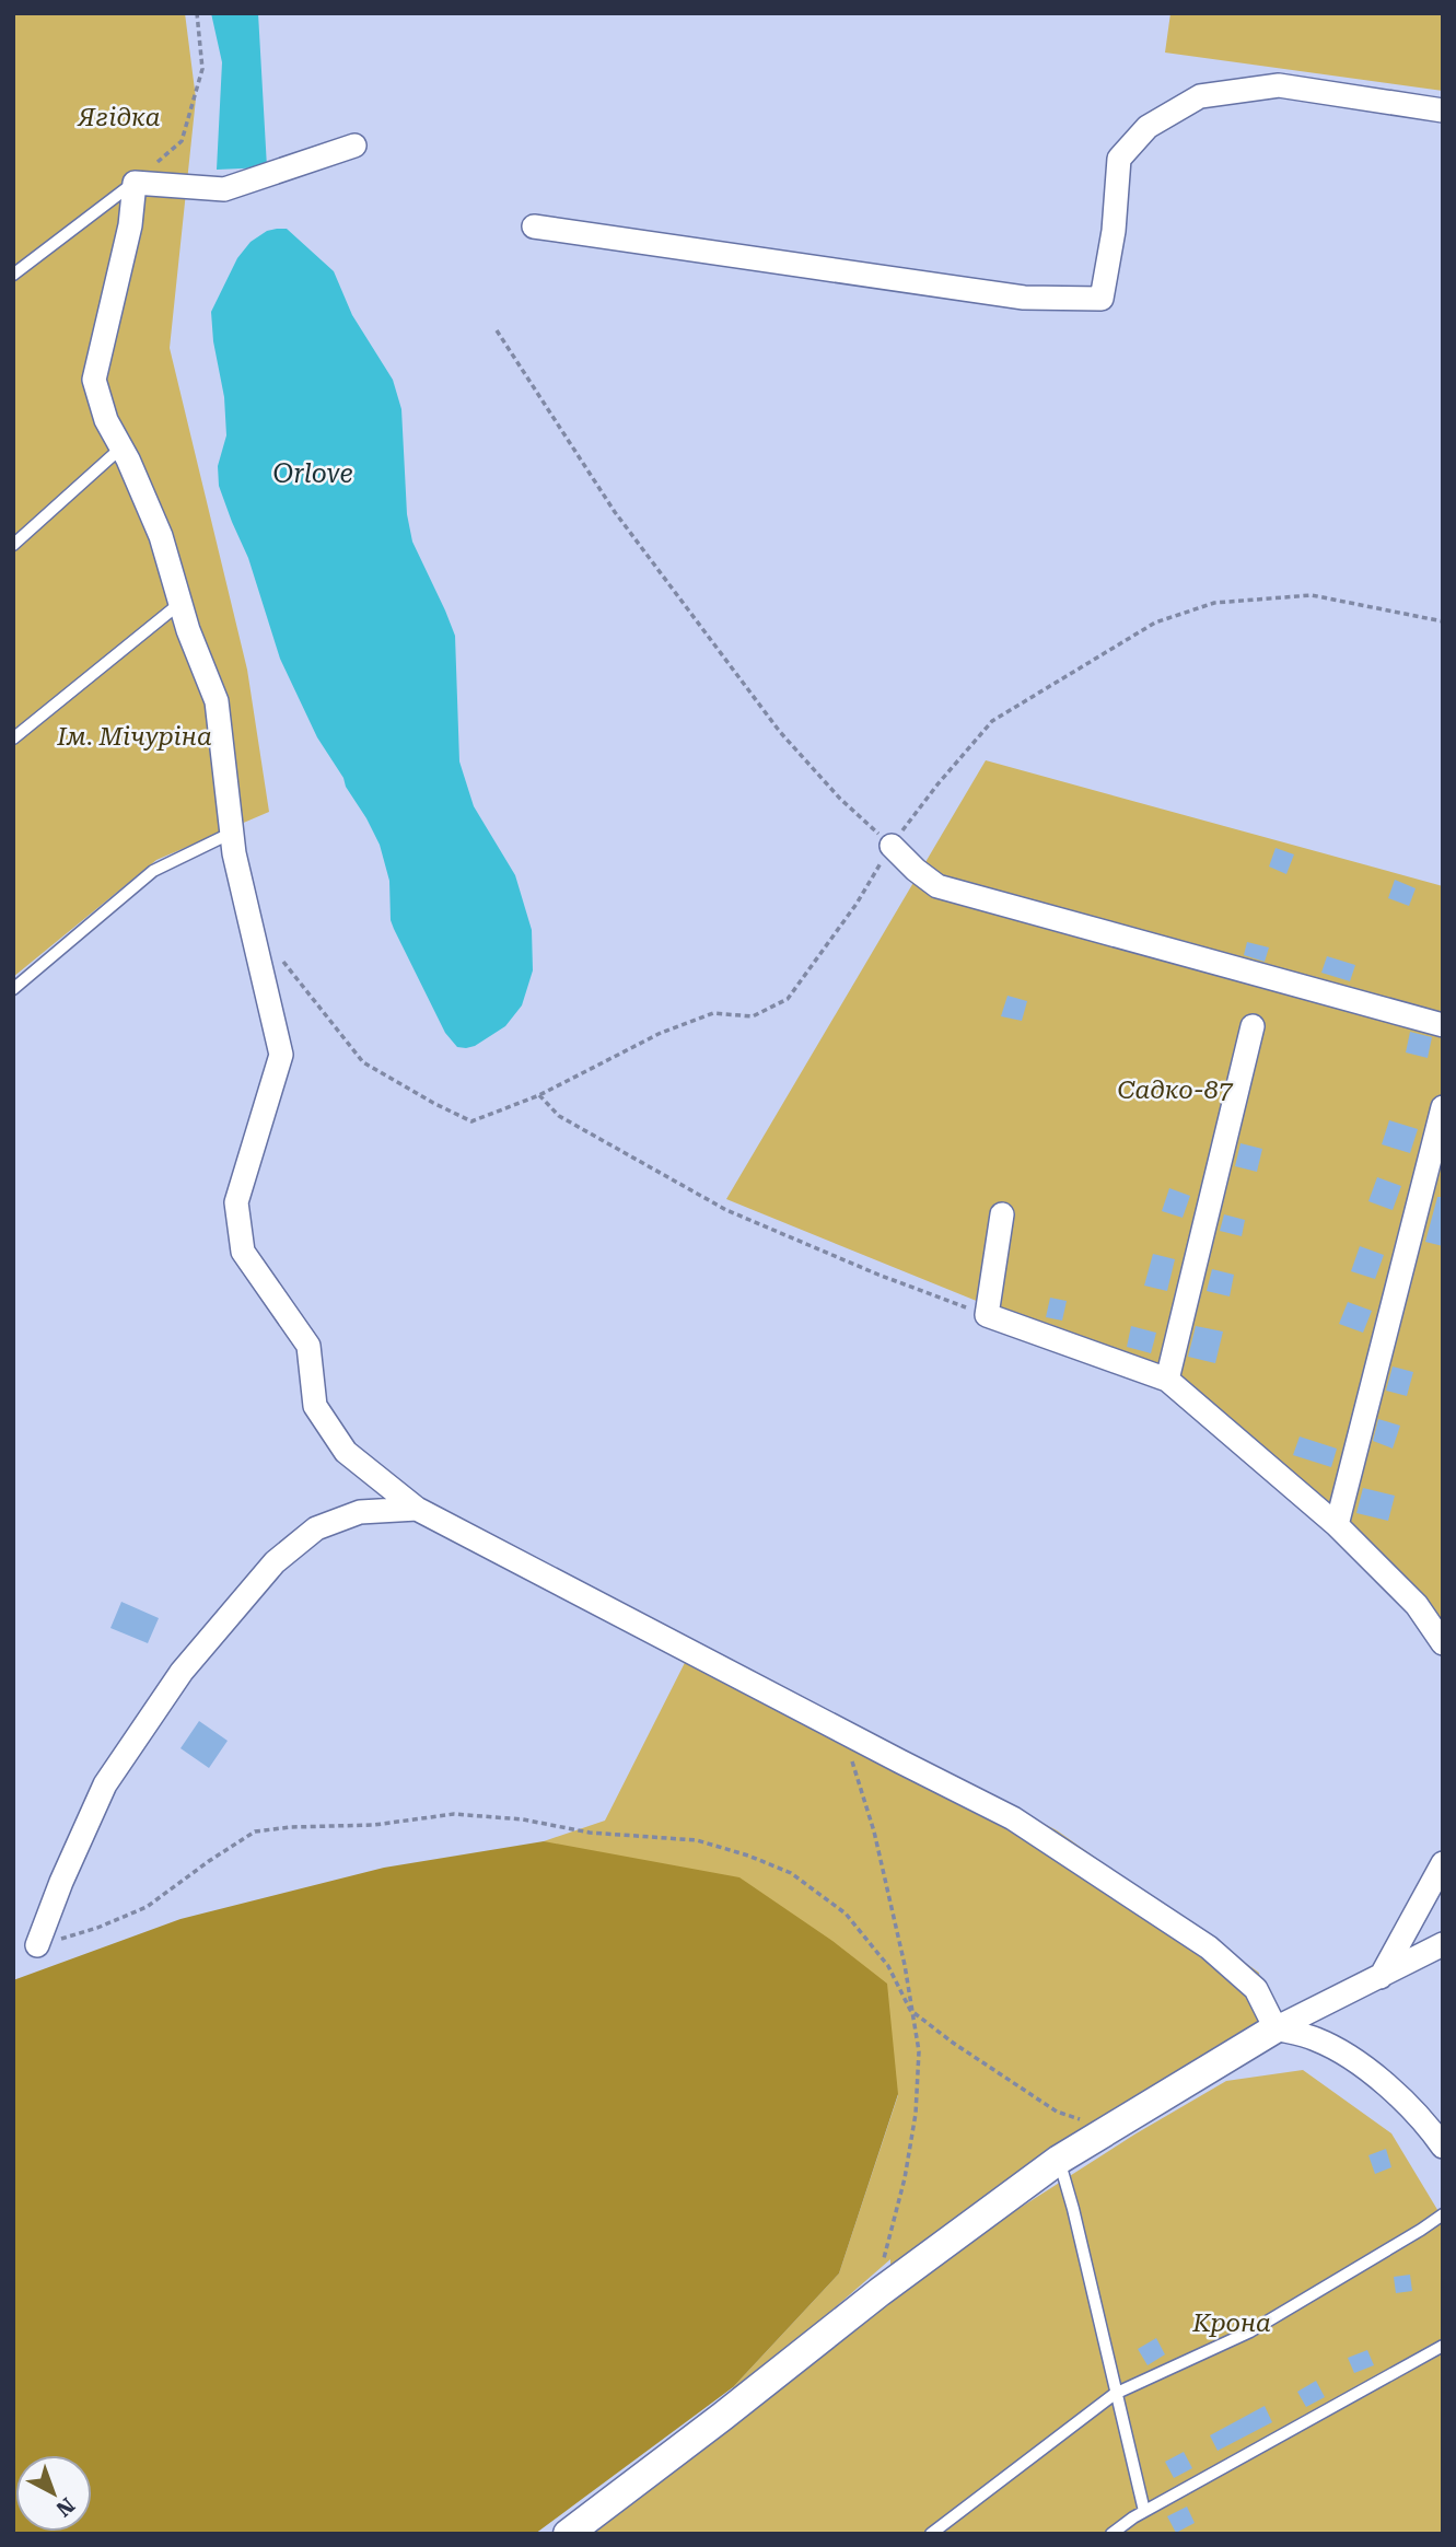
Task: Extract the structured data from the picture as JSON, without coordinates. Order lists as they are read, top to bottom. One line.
{"water":["Orlove"],"parks":["Ягідка","Ім. Мічуріна","Садко-87","Крона"],"north":"bottom right"}
